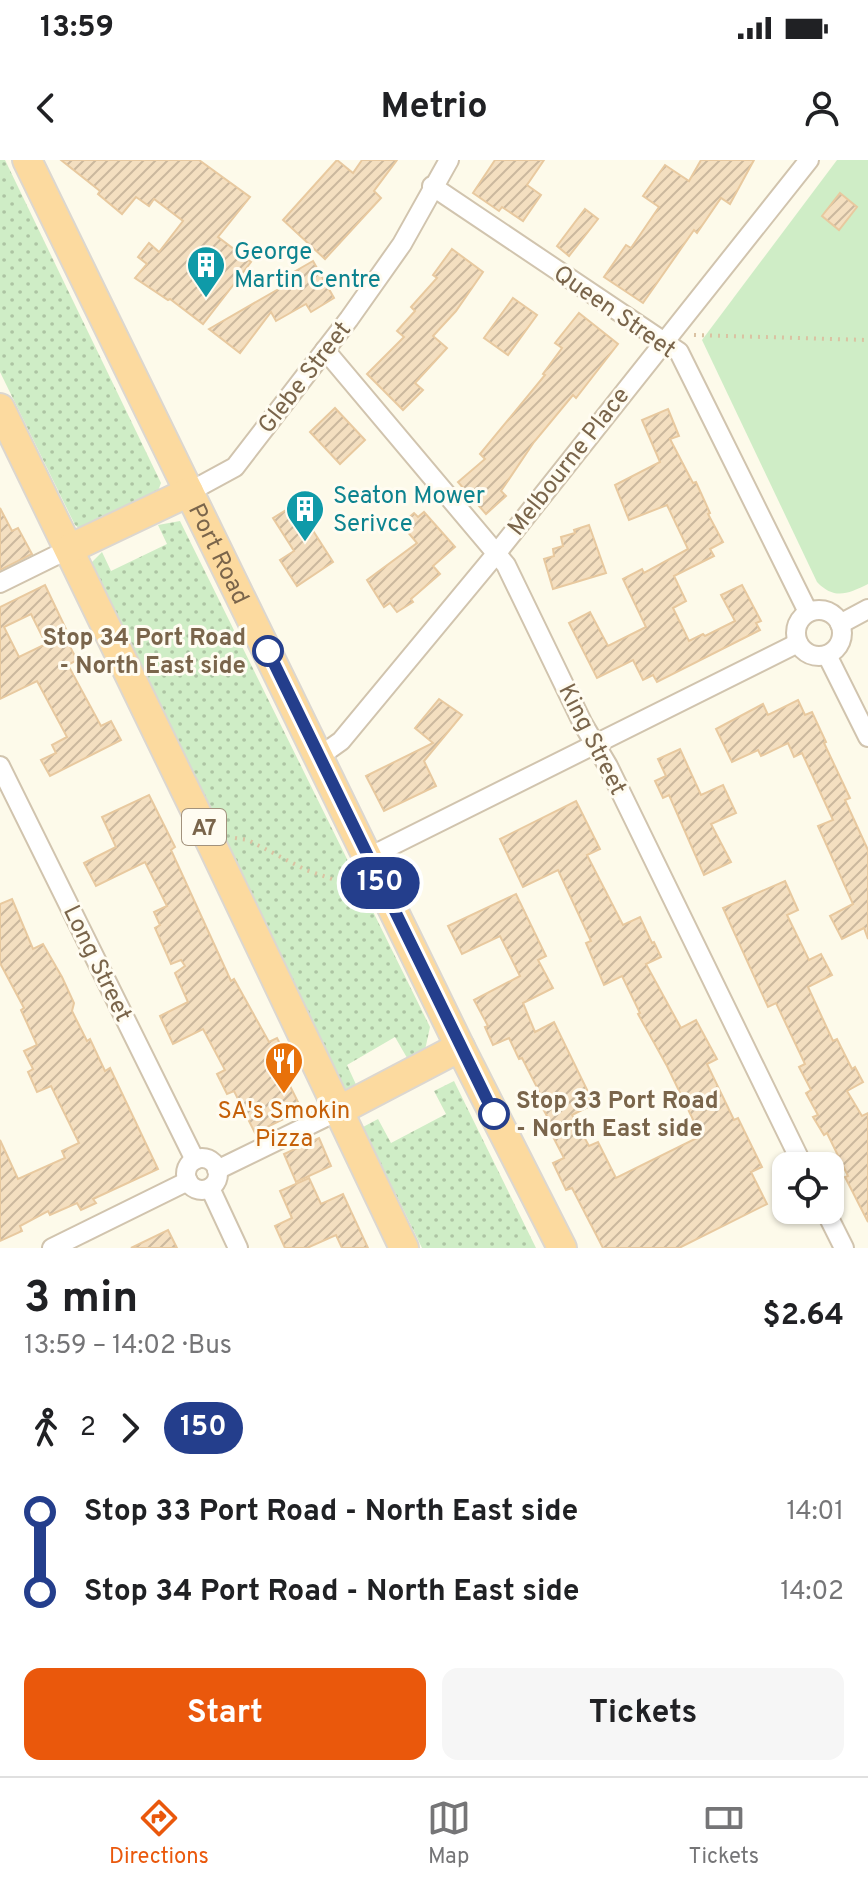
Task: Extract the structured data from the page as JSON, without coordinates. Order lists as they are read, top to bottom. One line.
{"streets":{"highway":["Port Road","A7"],"street":["Queen Street","Glebe Street","Melbourne Place","King Street","Long Street"]},"crossings":[["Queen Street","Glebe Street"],["Queen Street","Melbourne Place"],["Glebe Street","Port Road"],["Glebe Street","King Street"],["Melbourne Place","Port Road"],["Melbourne Place","King Street"]],"places":{"building":["George Martin Centre","Seaton Mower Serivce"],"other":["Stop 34 Port Road - North East side","Stop 33 Port Road - North East side"],"restaurant":["SA's Smokin Pizza"]},"lines":["bus line 150"],"page":{"status":"13:59","header":"Metrio","on_map":"150","heading":["3 min","13:59 – 14:02 · Bus","$2.64"],"legs":["2","150"],"list":[{"name":"Stop 33 Port Road - North East side","value":"14:01"},{"name":"Stop 34 Port Road - North East side","value":"14:02"}],"buttons":["Start","Tickets"],"tabs":["Directions","Map","Tickets"]}}
